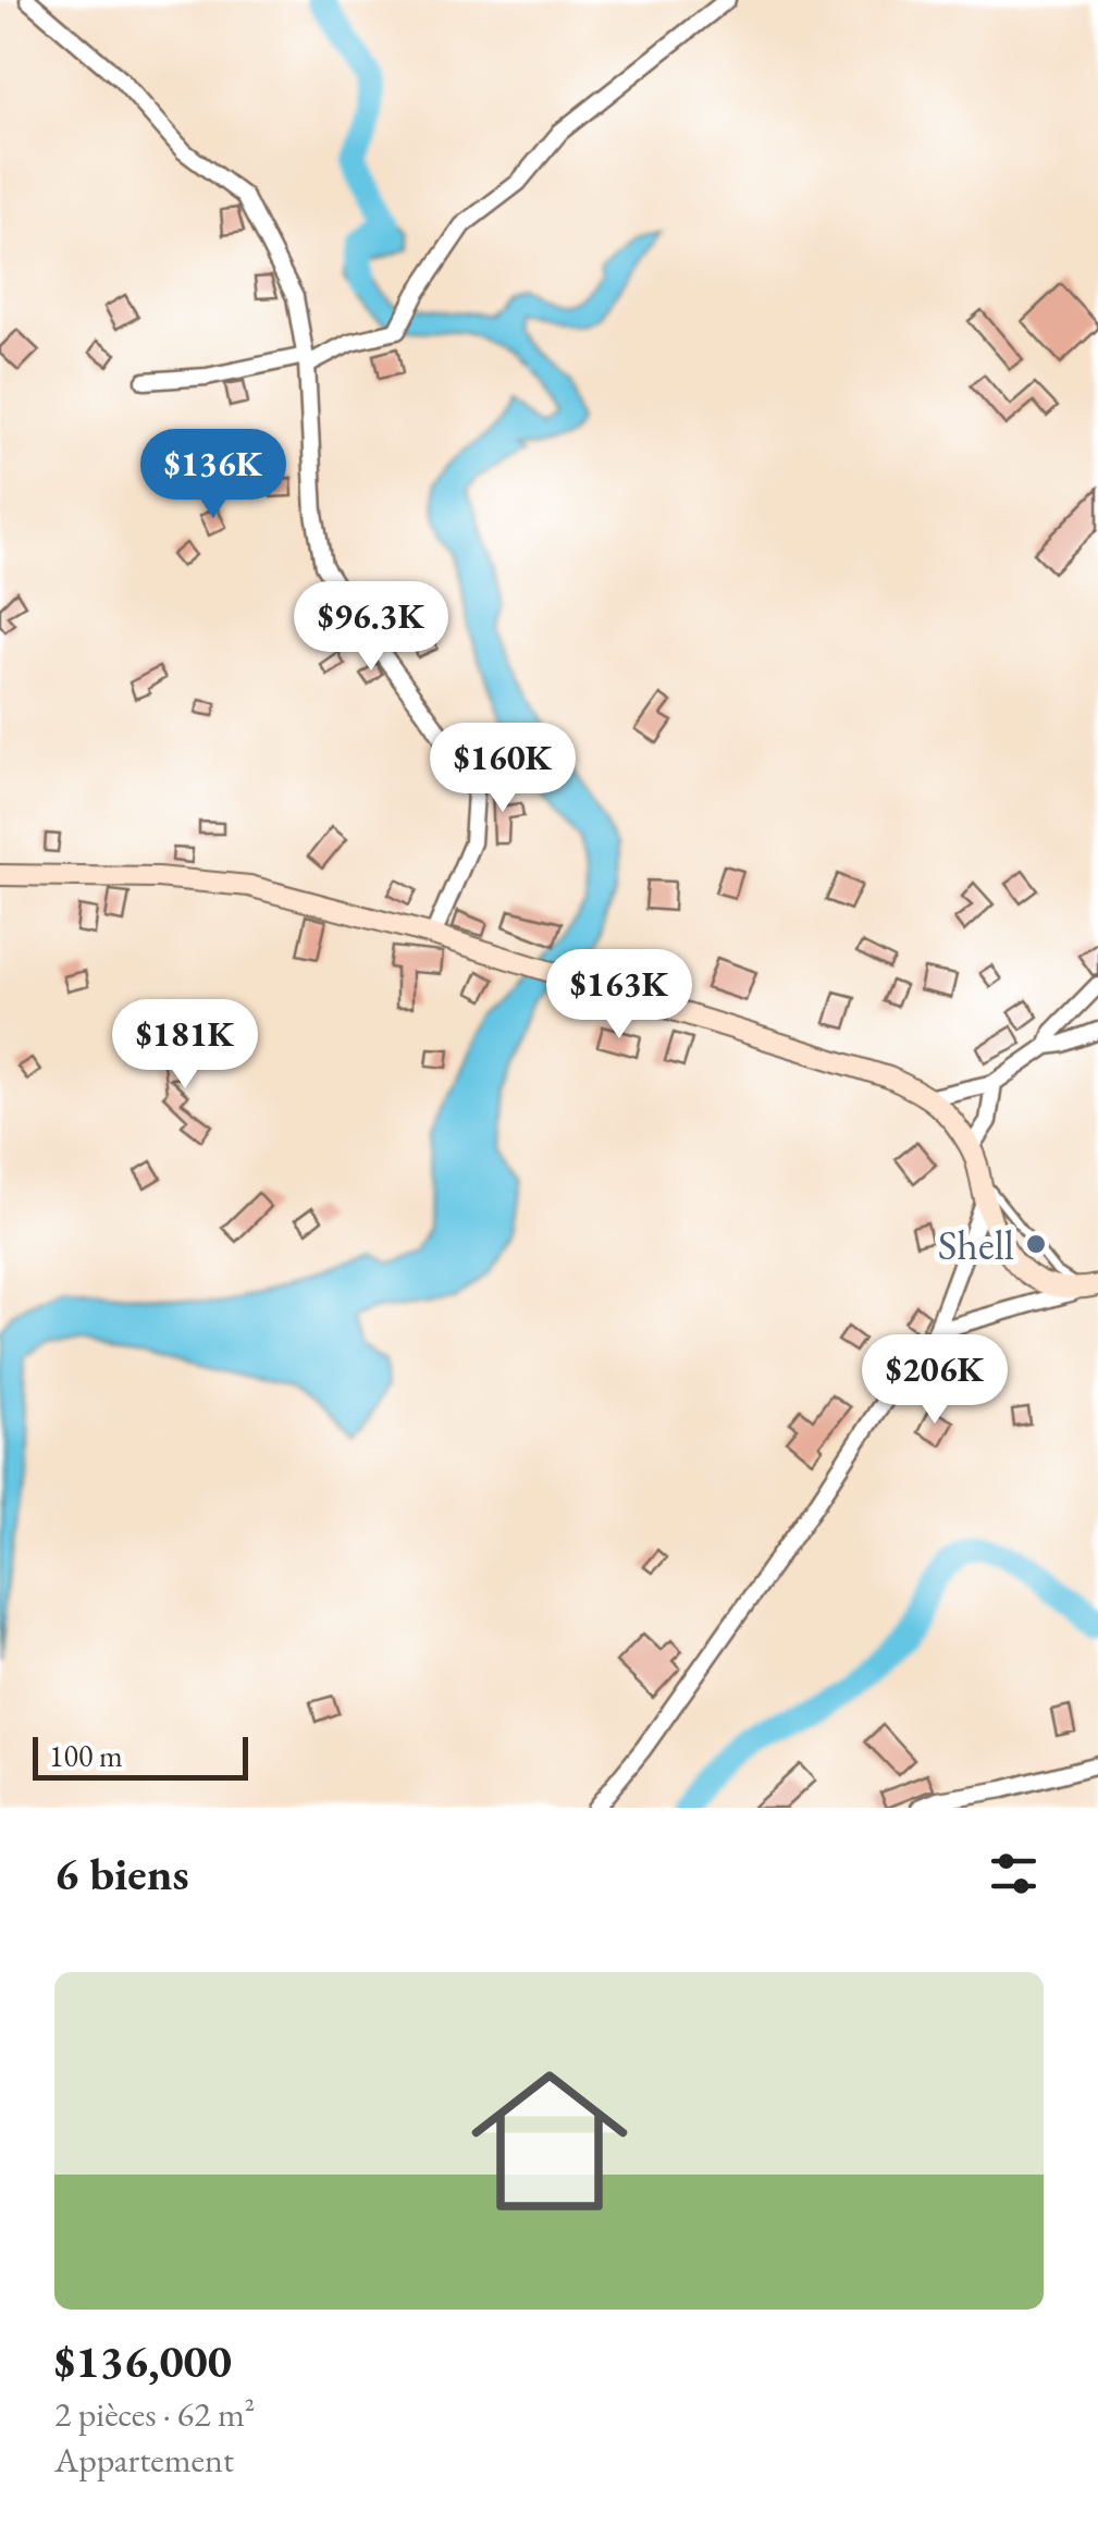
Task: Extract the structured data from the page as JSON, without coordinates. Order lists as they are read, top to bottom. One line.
{"places":["Shell"],"scale_bar":"100 m","page":{"price":["$136K","$96.3K","$160K","$163K","$181K","$206K"],"scale":"100 m","heading":"6 biens","list":[{"name":"$136,000","note":"2 pièces · 62 m² · Appartement"}]}}
